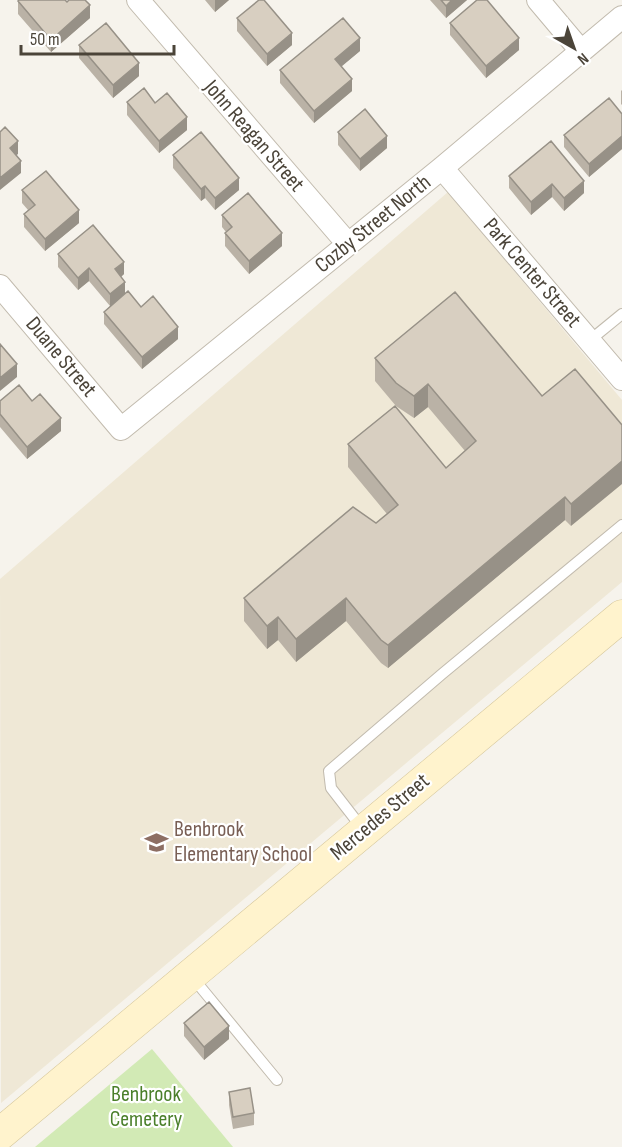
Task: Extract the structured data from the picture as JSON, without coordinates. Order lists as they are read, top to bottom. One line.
{"streets":{"street":["John Reagan Street","Cozby Street North","Park Center Street","Duane Street","Mercedes Street"]},"crossings":[["John Reagan Street","Cozby Street North"],["Cozby Street North","Park Center Street"],["Cozby Street North","Duane Street"]],"parks":["Benbrook Cemetery"],"places":{"school or university":["Benbrook Elementary School"]},"scale_bar":"50 m","north":"bottom right"}
